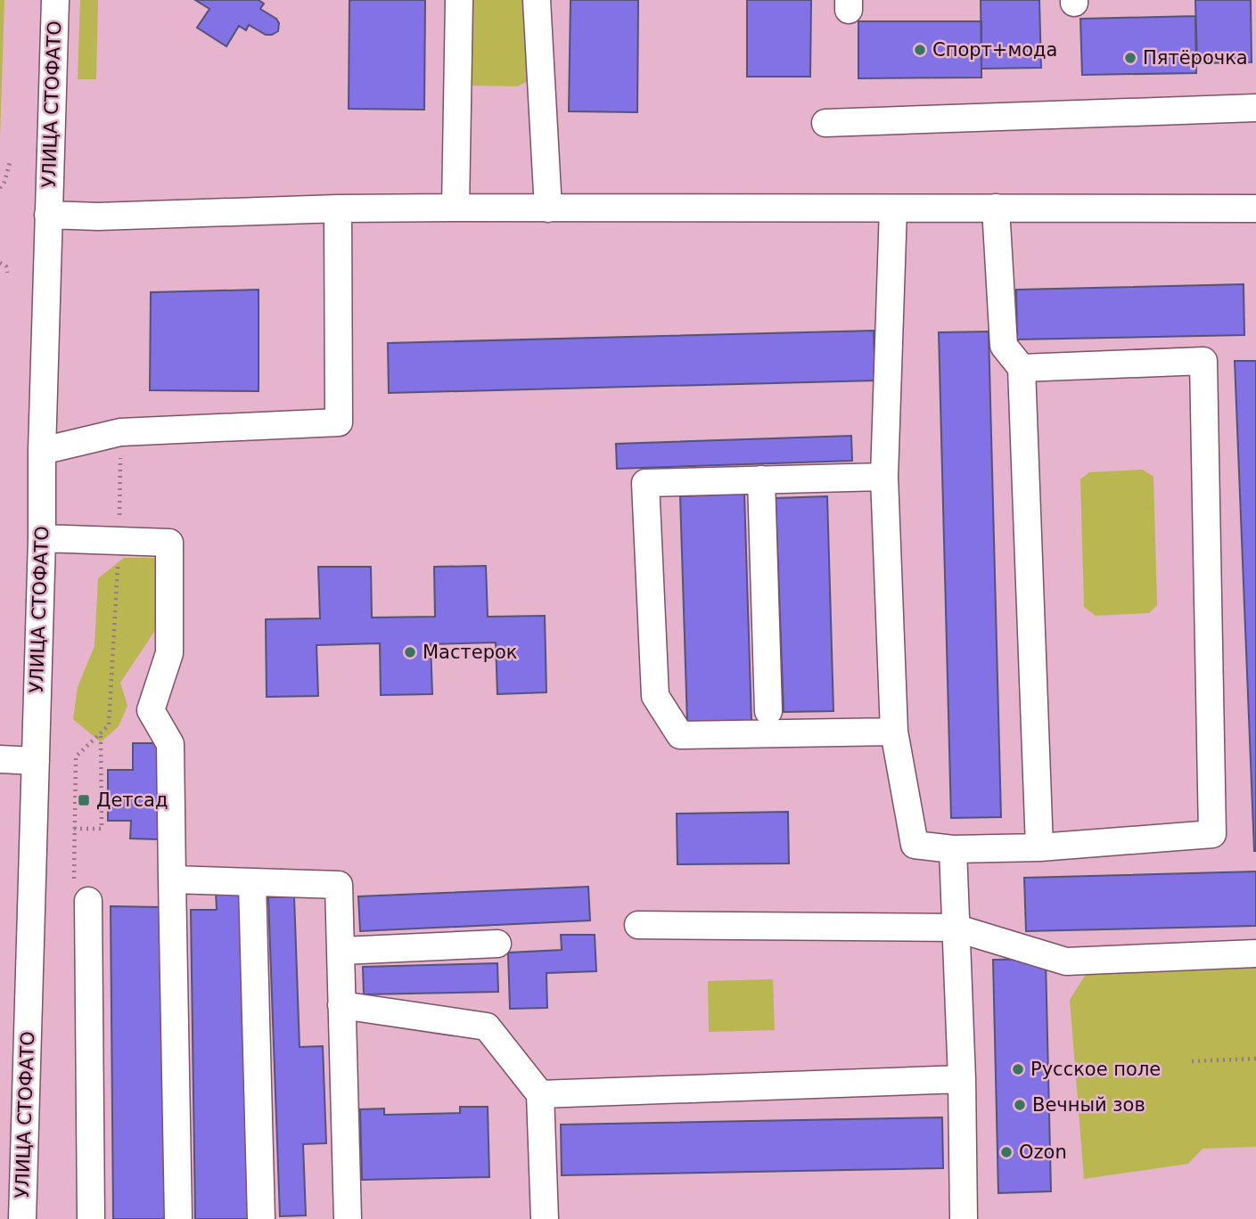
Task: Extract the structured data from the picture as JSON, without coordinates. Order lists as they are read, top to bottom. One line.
{"streets":{"street":["УЛИЦА СТОФАТО"]},"places":{"other":["Спорт+мода","Пятёрочка","Мастерок","Русское поле","Вечный зов","Ozon"],"transit":["Детсад"]}}
